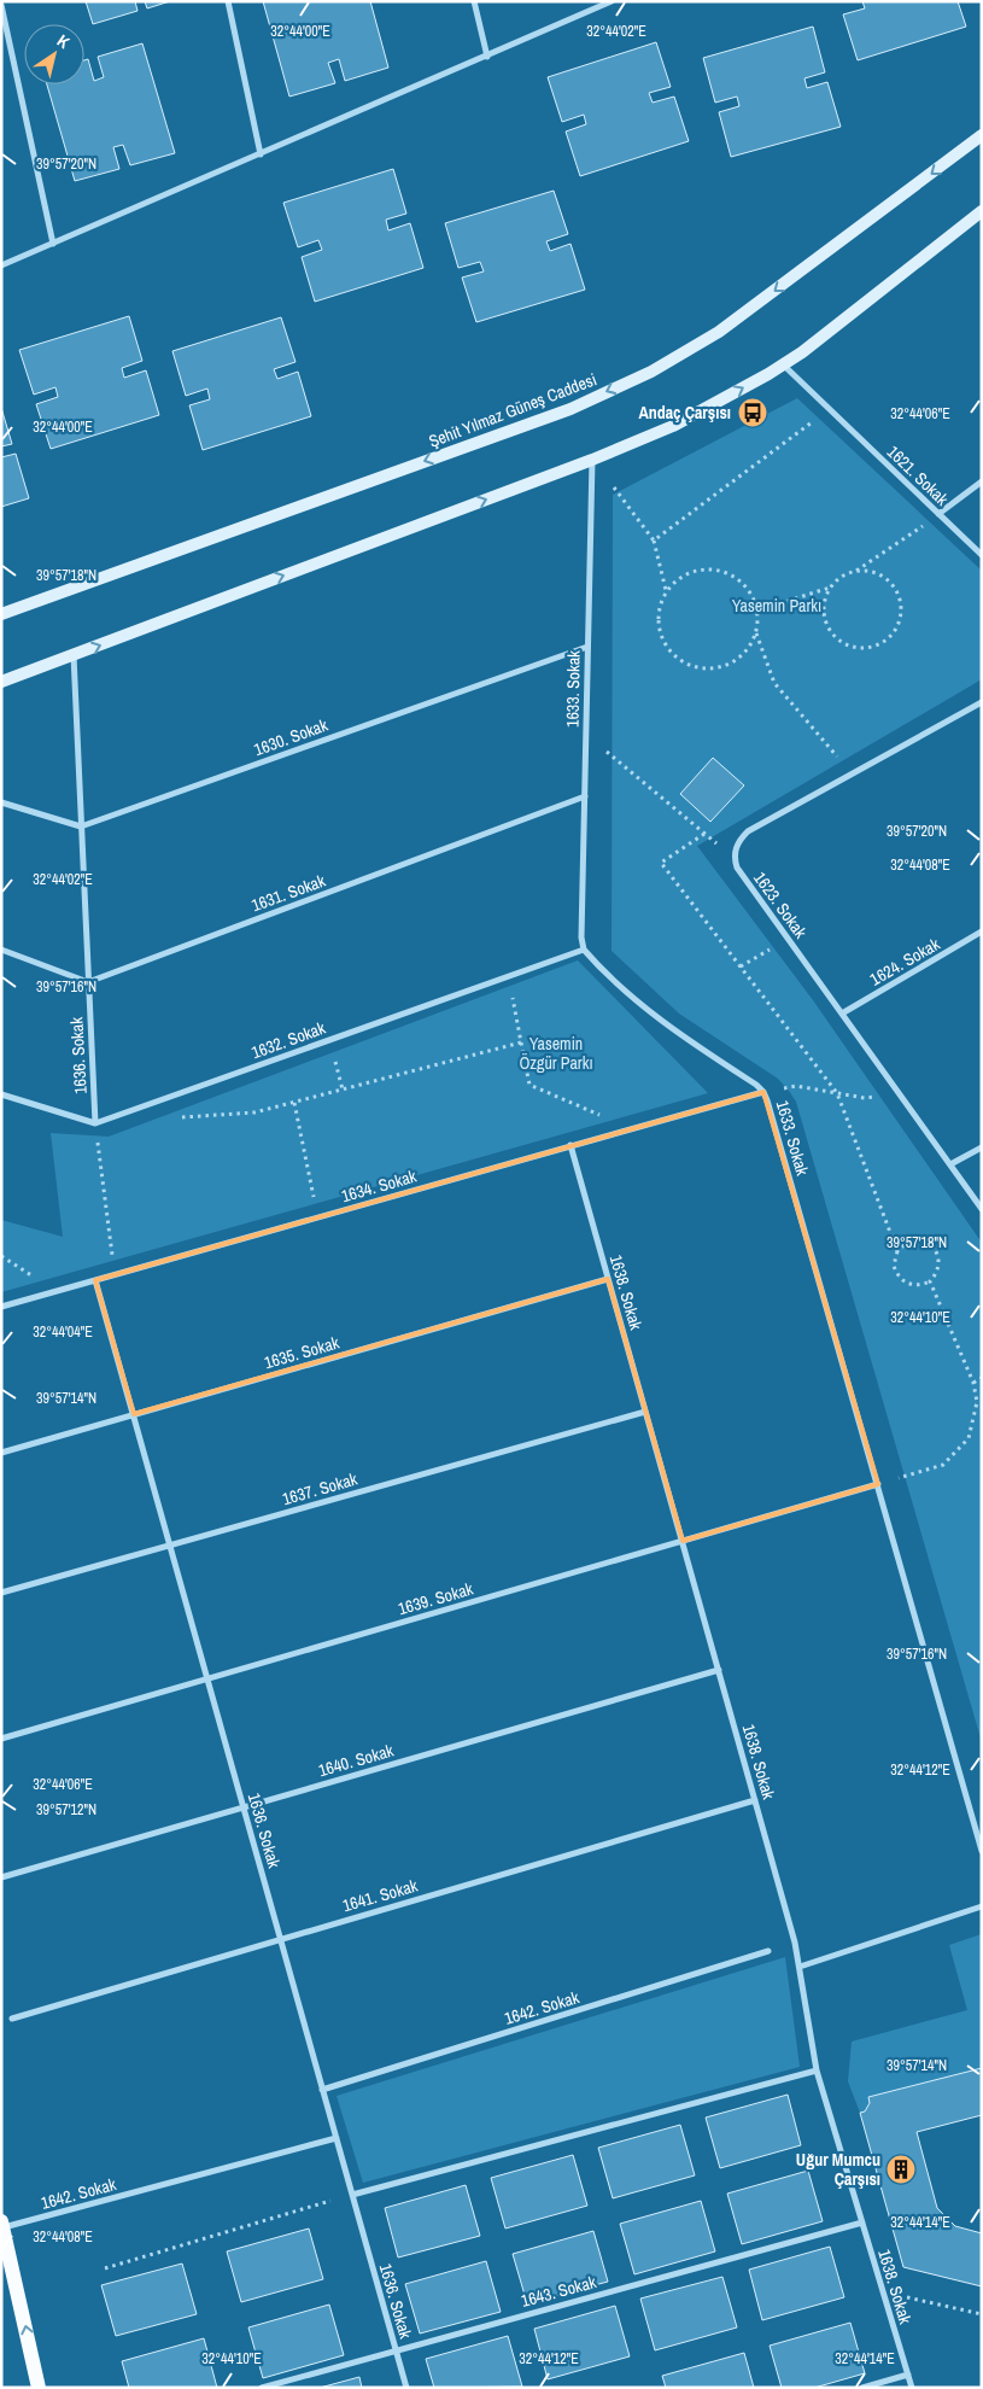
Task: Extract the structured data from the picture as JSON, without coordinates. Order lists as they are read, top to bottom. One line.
{"streets":{"main road":["Şehit Yılmaz Güneş Caddesi"],"street":["1621. Sokak","1633. Sokak","1630. Sokak","1631. Sokak","1623. Sokak","1624. Sokak","1632. Sokak","1636. Sokak","1634. Sokak","1638. Sokak","1635. Sokak","1637. Sokak","1639. Sokak","1640. Sokak","1641. Sokak","1642. Sokak","1643. Sokak"]},"crossings":[["1633. Sokak","1630. Sokak"],["1633. Sokak","1631. Sokak"],["1633. Sokak","1632. Sokak"],["1633. Sokak","1634. Sokak"],["1633. Sokak","1639. Sokak"],["1630. Sokak","1636. Sokak"],["1631. Sokak","1636. Sokak"],["1623. Sokak","1624. Sokak"],["1632. Sokak","1636. Sokak"],["1636. Sokak","1634. Sokak"],["1636. Sokak","1635. Sokak"],["1636. Sokak","1637. Sokak"],["1636. Sokak","1639. Sokak"],["1636. Sokak","1640. Sokak"],["1636. Sokak","1641. Sokak"],["1636. Sokak","1642. Sokak"],["1636. Sokak","1643. Sokak"],["1634. Sokak","1638. Sokak"],["1638. Sokak","1635. Sokak"],["1638. Sokak","1637. Sokak"],["1638. Sokak","1639. Sokak"],["1638. Sokak","1640. Sokak"],["1638. Sokak","1641. Sokak"],["1638. Sokak","1643. Sokak"]],"parks":["Yasemin Parkı","Yasemin Özgür Parkı"],"places":{"bus stop":["Andaç Çarşısı"],"building":["Uğur Mumcu Çarşısı"]},"north":"top right","coordinates":["32°44'00\"E","32°44'02\"E","39°57'20\"N","32°44'06\"E","39°57'18\"N","32°44'08\"E","39°57'16\"N","32°44'10\"E","32°44'04\"E","39°57'14\"N","32°44'12\"E","39°57'12\"N","32°44'14\"E"]}
